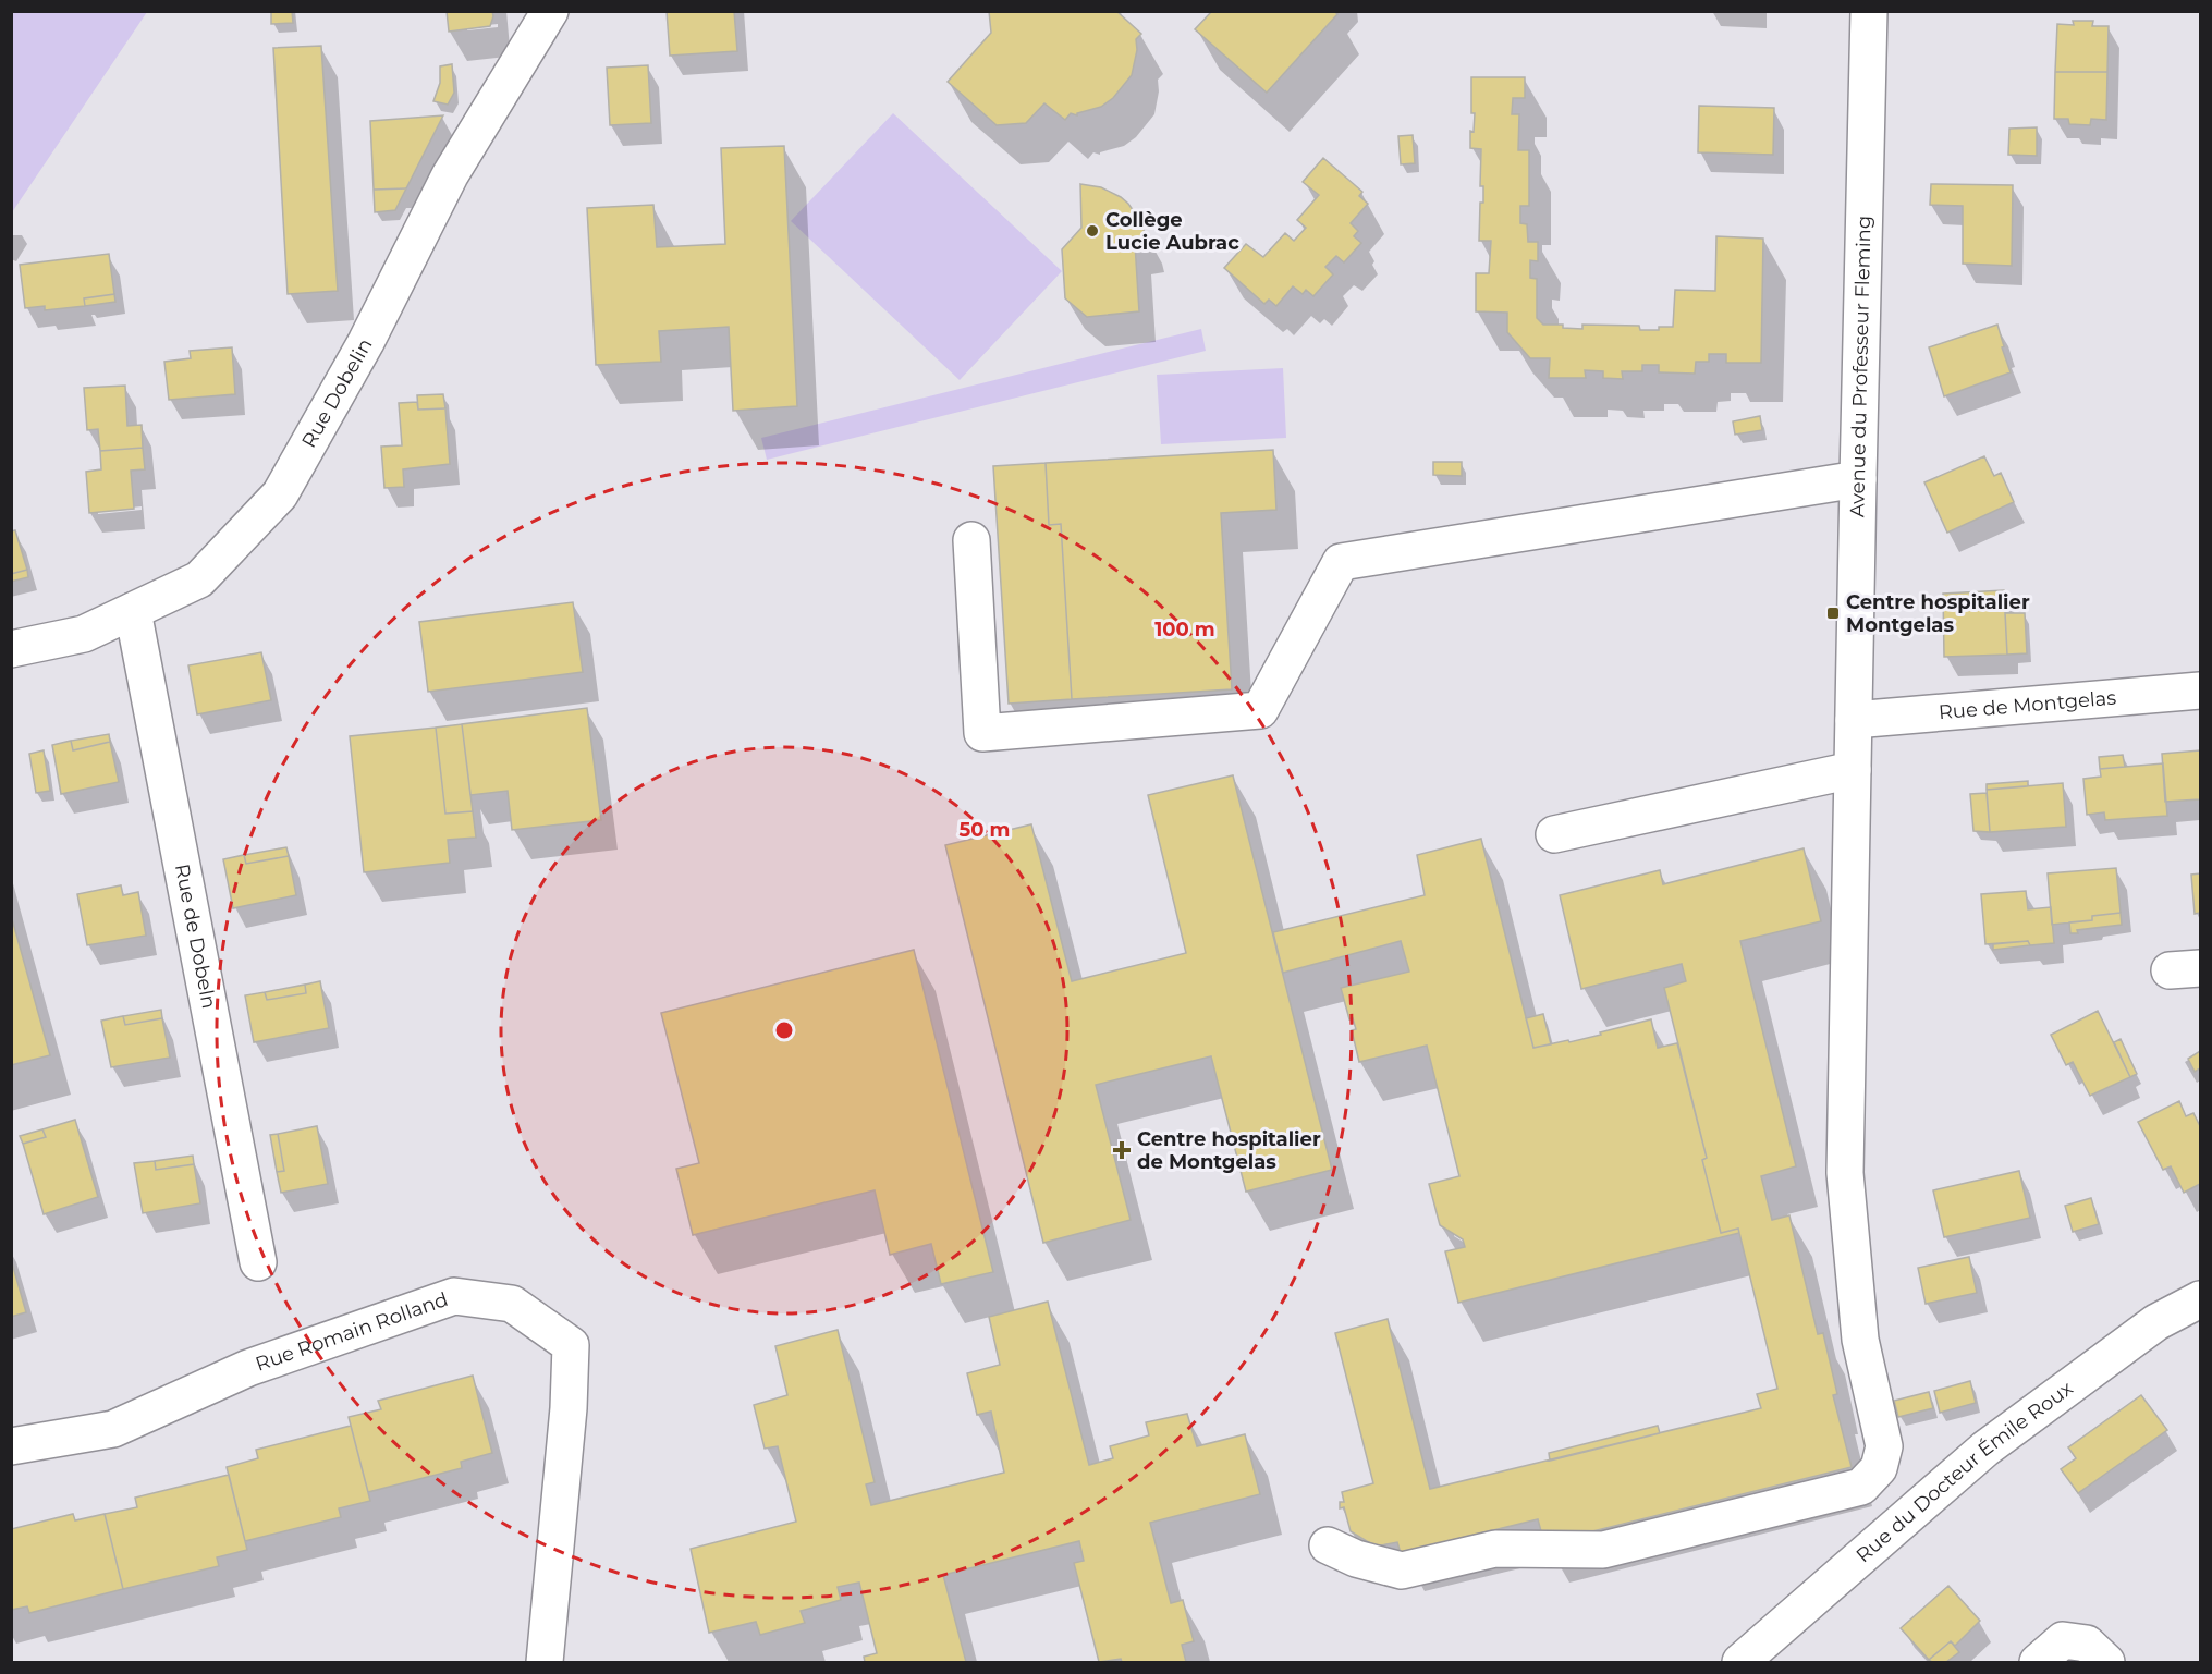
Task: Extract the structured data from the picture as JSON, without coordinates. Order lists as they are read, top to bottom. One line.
{"streets":{"street":["Avenue du Professeur Fleming","Rue Dobelin","Rue de Montgelas","Rue de Dobeln","Rue Romain Rolland","Rue du Docteur Émile Roux"]},"crossings":[["Avenue du Professeur Fleming","Rue de Montgelas"],["Rue Dobelin","Rue de Dobeln"]],"places":{"other":["Collège Lucie Aubrac"],"transit":["Centre hospitalier Montgelas"],"health":["Centre hospitalier de Montgelas"]},"rings":["100 m","50 m"]}
